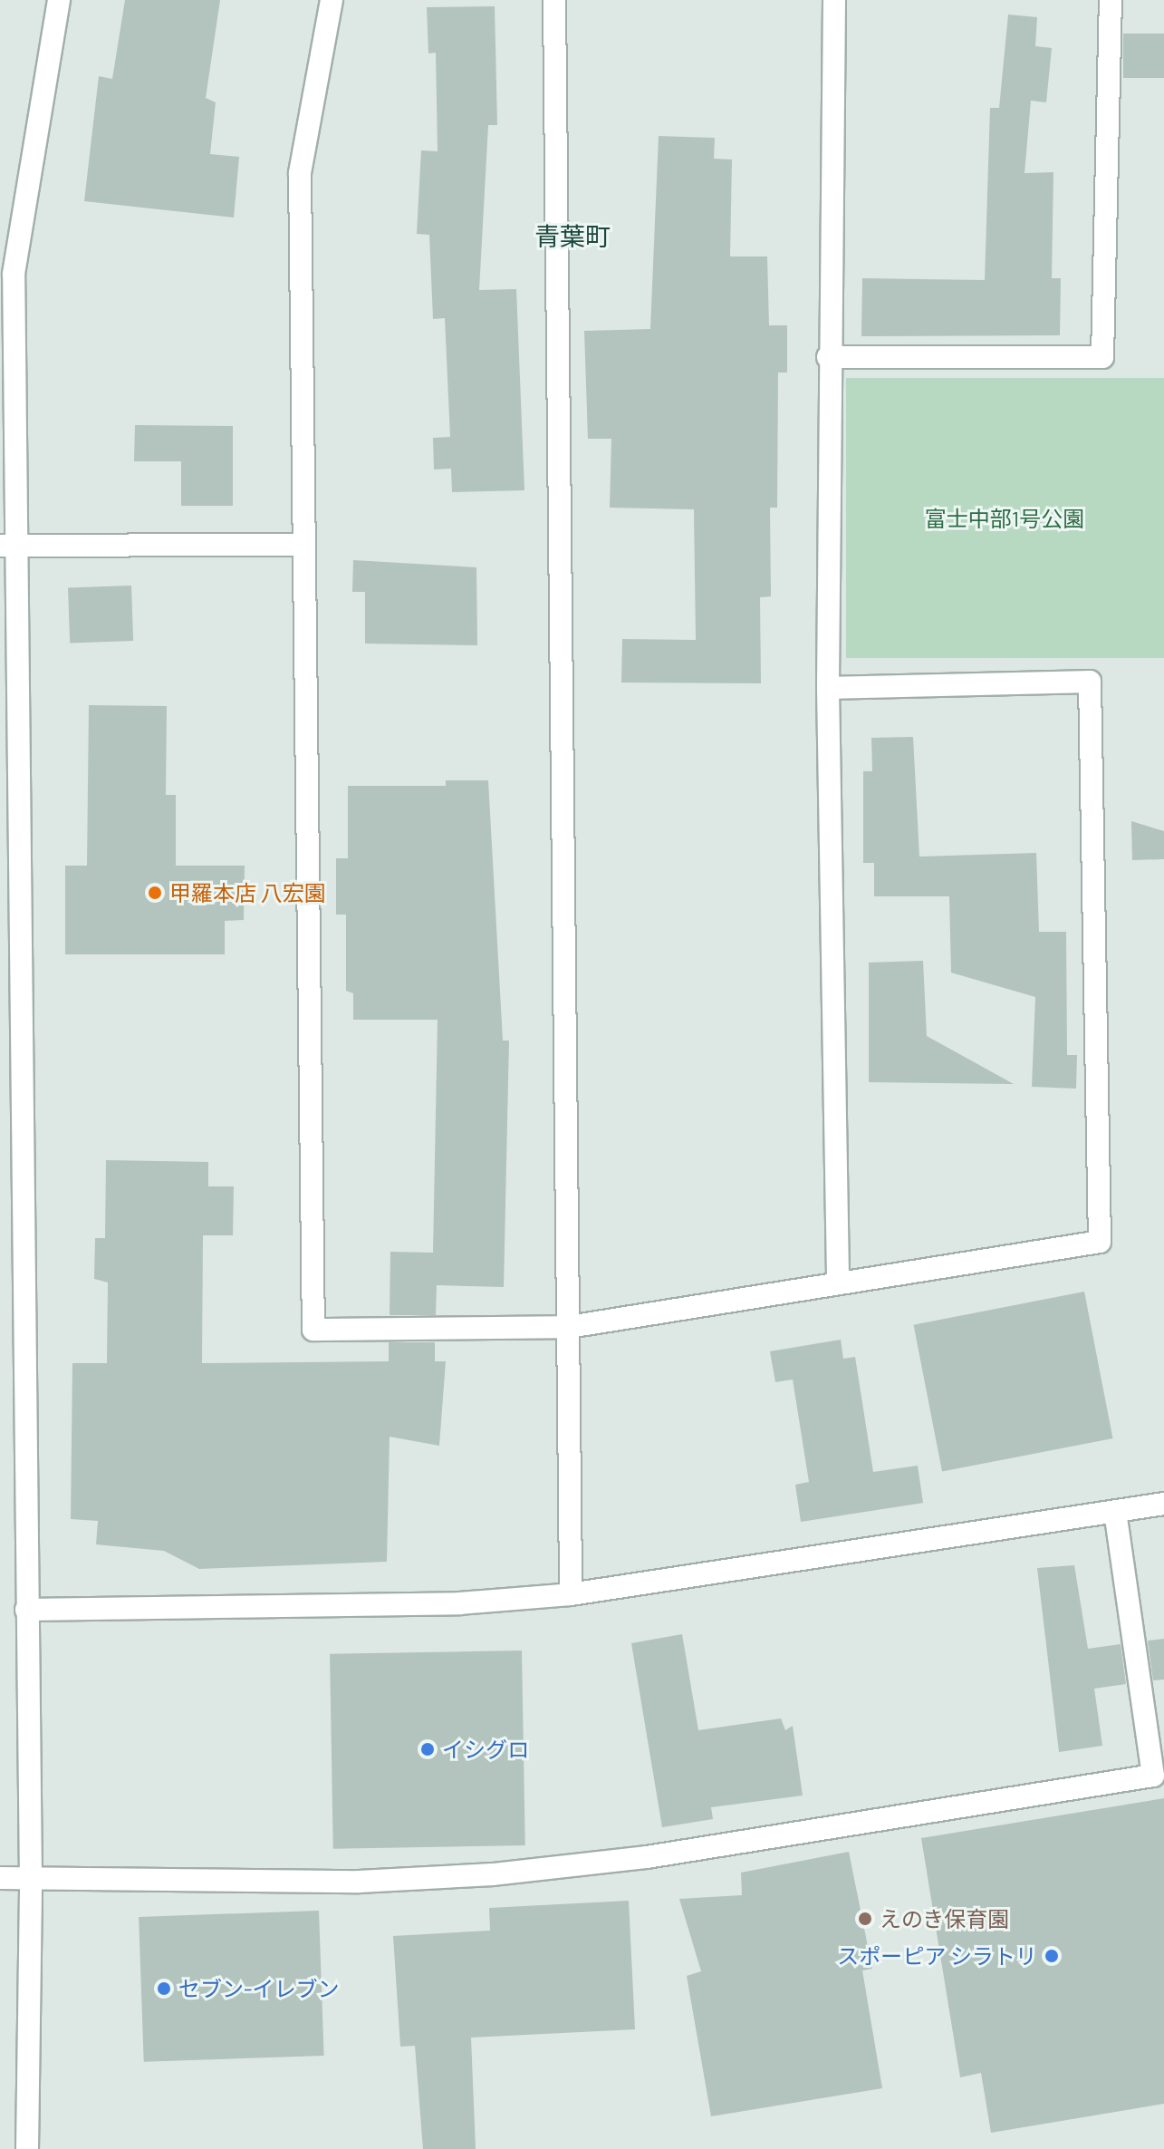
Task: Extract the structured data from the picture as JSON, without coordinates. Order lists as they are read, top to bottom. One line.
{"districts":["青葉町"],"parks":["富士中部1号公園"],"places":["甲羅本店 八宏園","イシグロ","えのき保育園","スポーピア シラトリ","セブン-イレブン"]}
